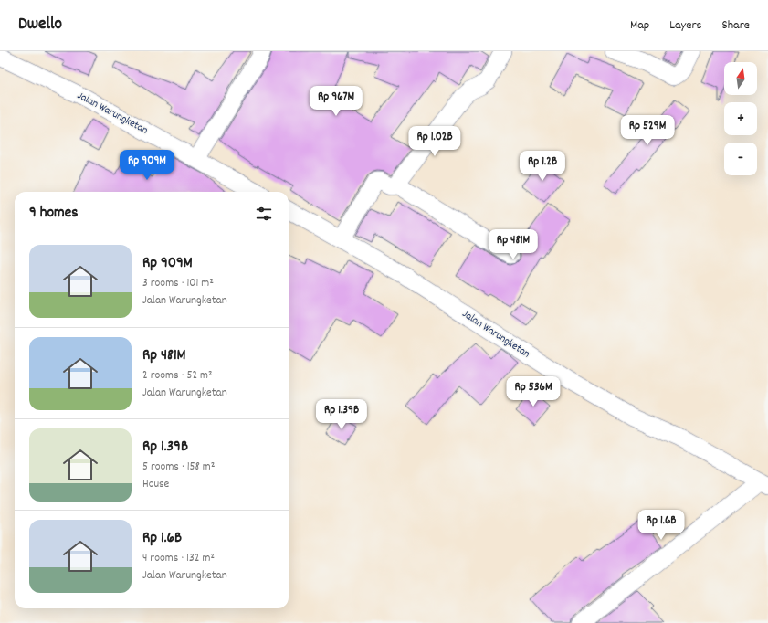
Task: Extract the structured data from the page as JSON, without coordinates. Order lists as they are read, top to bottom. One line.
{"streets":{"street":["Jalan Warungketan"]},"north":"top","page":{"header":"Dwello","nav":["Map","Layers","Share"],"map_buttons":["+","−"],"price":["Rp 967M","Rp 529M","Rp 1.02B","Rp 909M","Rp 1.2B","Rp 481M","Rp 536M","Rp 1.39B","Rp 1.6B"],"heading":"9 homes","list":[{"name":"Rp 909M","note":"3 rooms · 101 m² · Jalan Warungketan"},{"name":"Rp 481M","note":"2 rooms · 52 m² · Jalan Warungketan"},{"name":"Rp 1.39B","note":"5 rooms · 158 m² · House"},{"name":"Rp 1.6B","note":"4 rooms · 132 m² · Jalan Warungketan"}]}}
